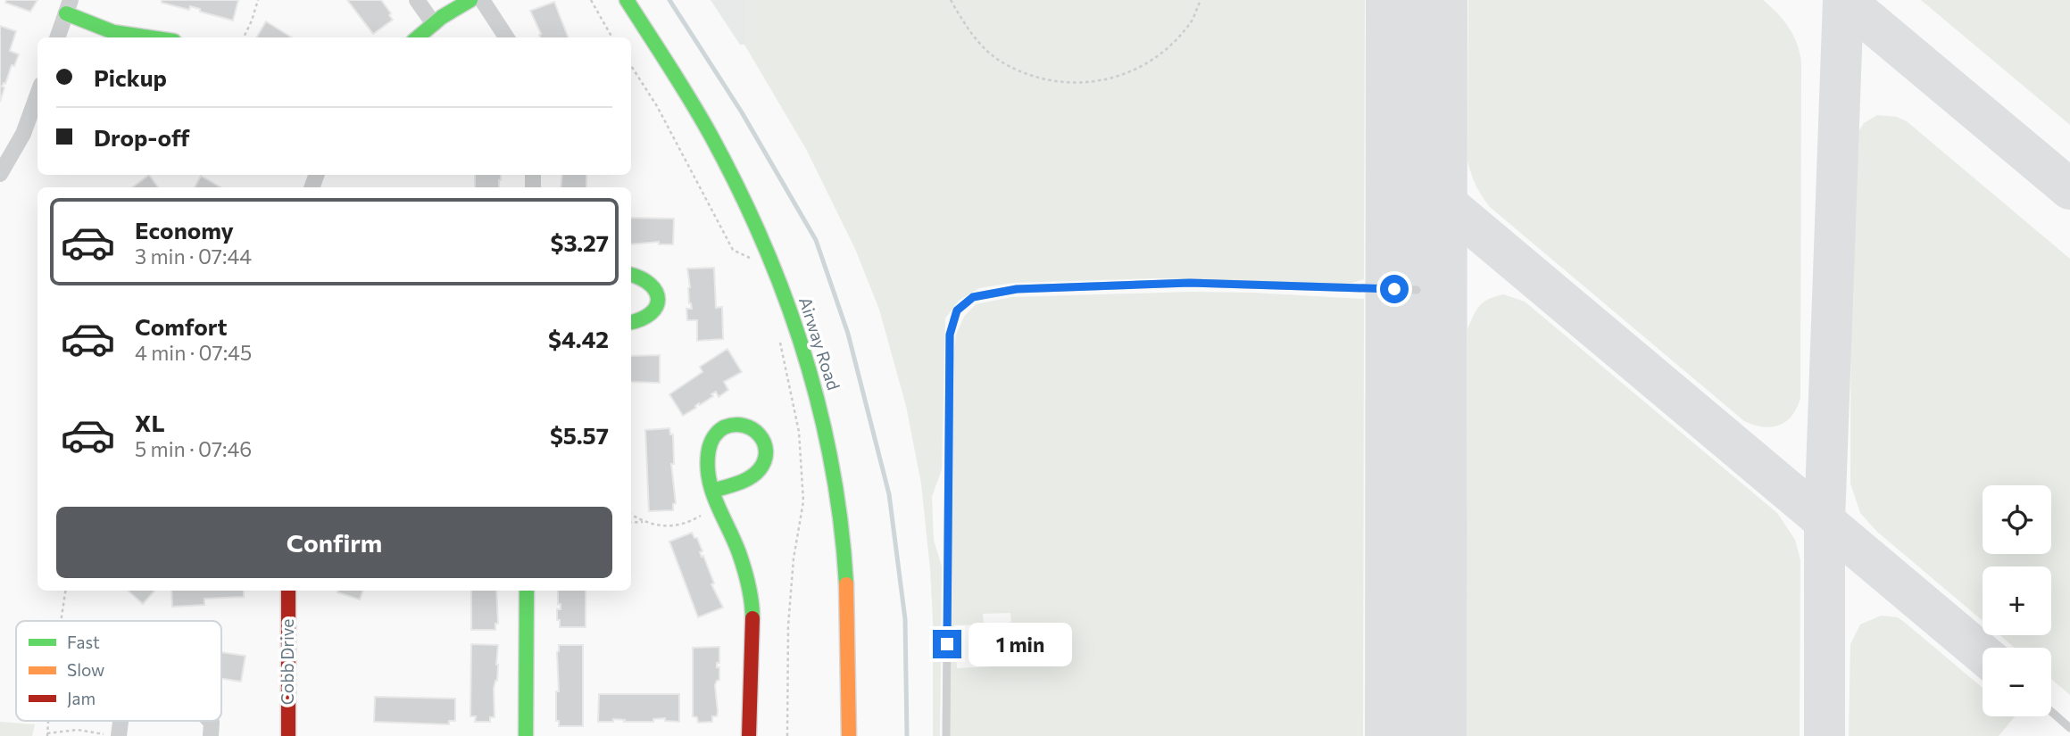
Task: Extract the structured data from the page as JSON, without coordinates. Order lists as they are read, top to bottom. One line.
{"streets":{"street":["Airway Road","Cobb Drive"]},"legend":["Fast","Slow","Jam"],"page":{"banner":["Pickup","Drop-off"],"list":[{"name":"Economy","note":"3 min · 07:44","value":"$3.27"},{"name":"Comfort","note":"4 min · 07:45","value":"$4.42"},{"name":"XL","note":"5 min · 07:46","value":"$5.57"}],"map_buttons":["+","−"],"buttons":"Confirm","bubble":"1 min"}}
